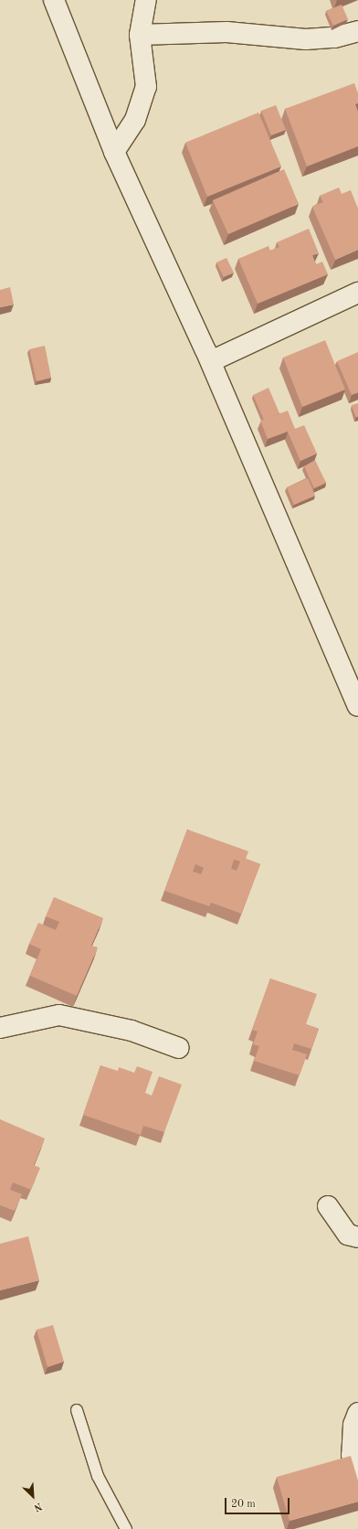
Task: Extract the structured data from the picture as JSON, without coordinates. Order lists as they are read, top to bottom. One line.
{"scale_bar":"20 m","north":"bottom right"}
